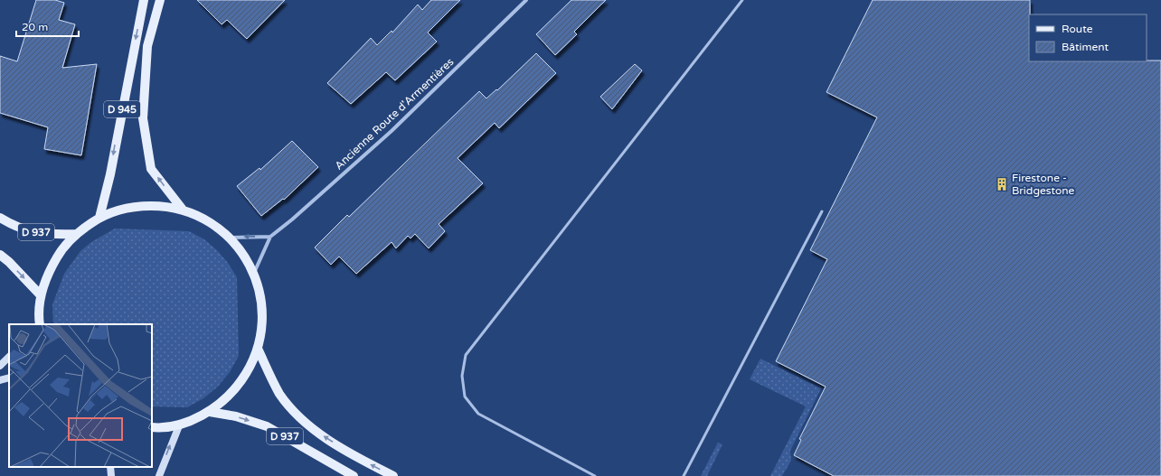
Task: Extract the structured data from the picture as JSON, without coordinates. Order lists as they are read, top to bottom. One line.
{"streets":{"main road":["D 945","D 937"],"street":["Ancienne Route d'Armentières"]},"places":{"building":["Firestone - Bridgestone"]},"legend":["Route","Bâtiment"],"scale_bar":"20 m"}
